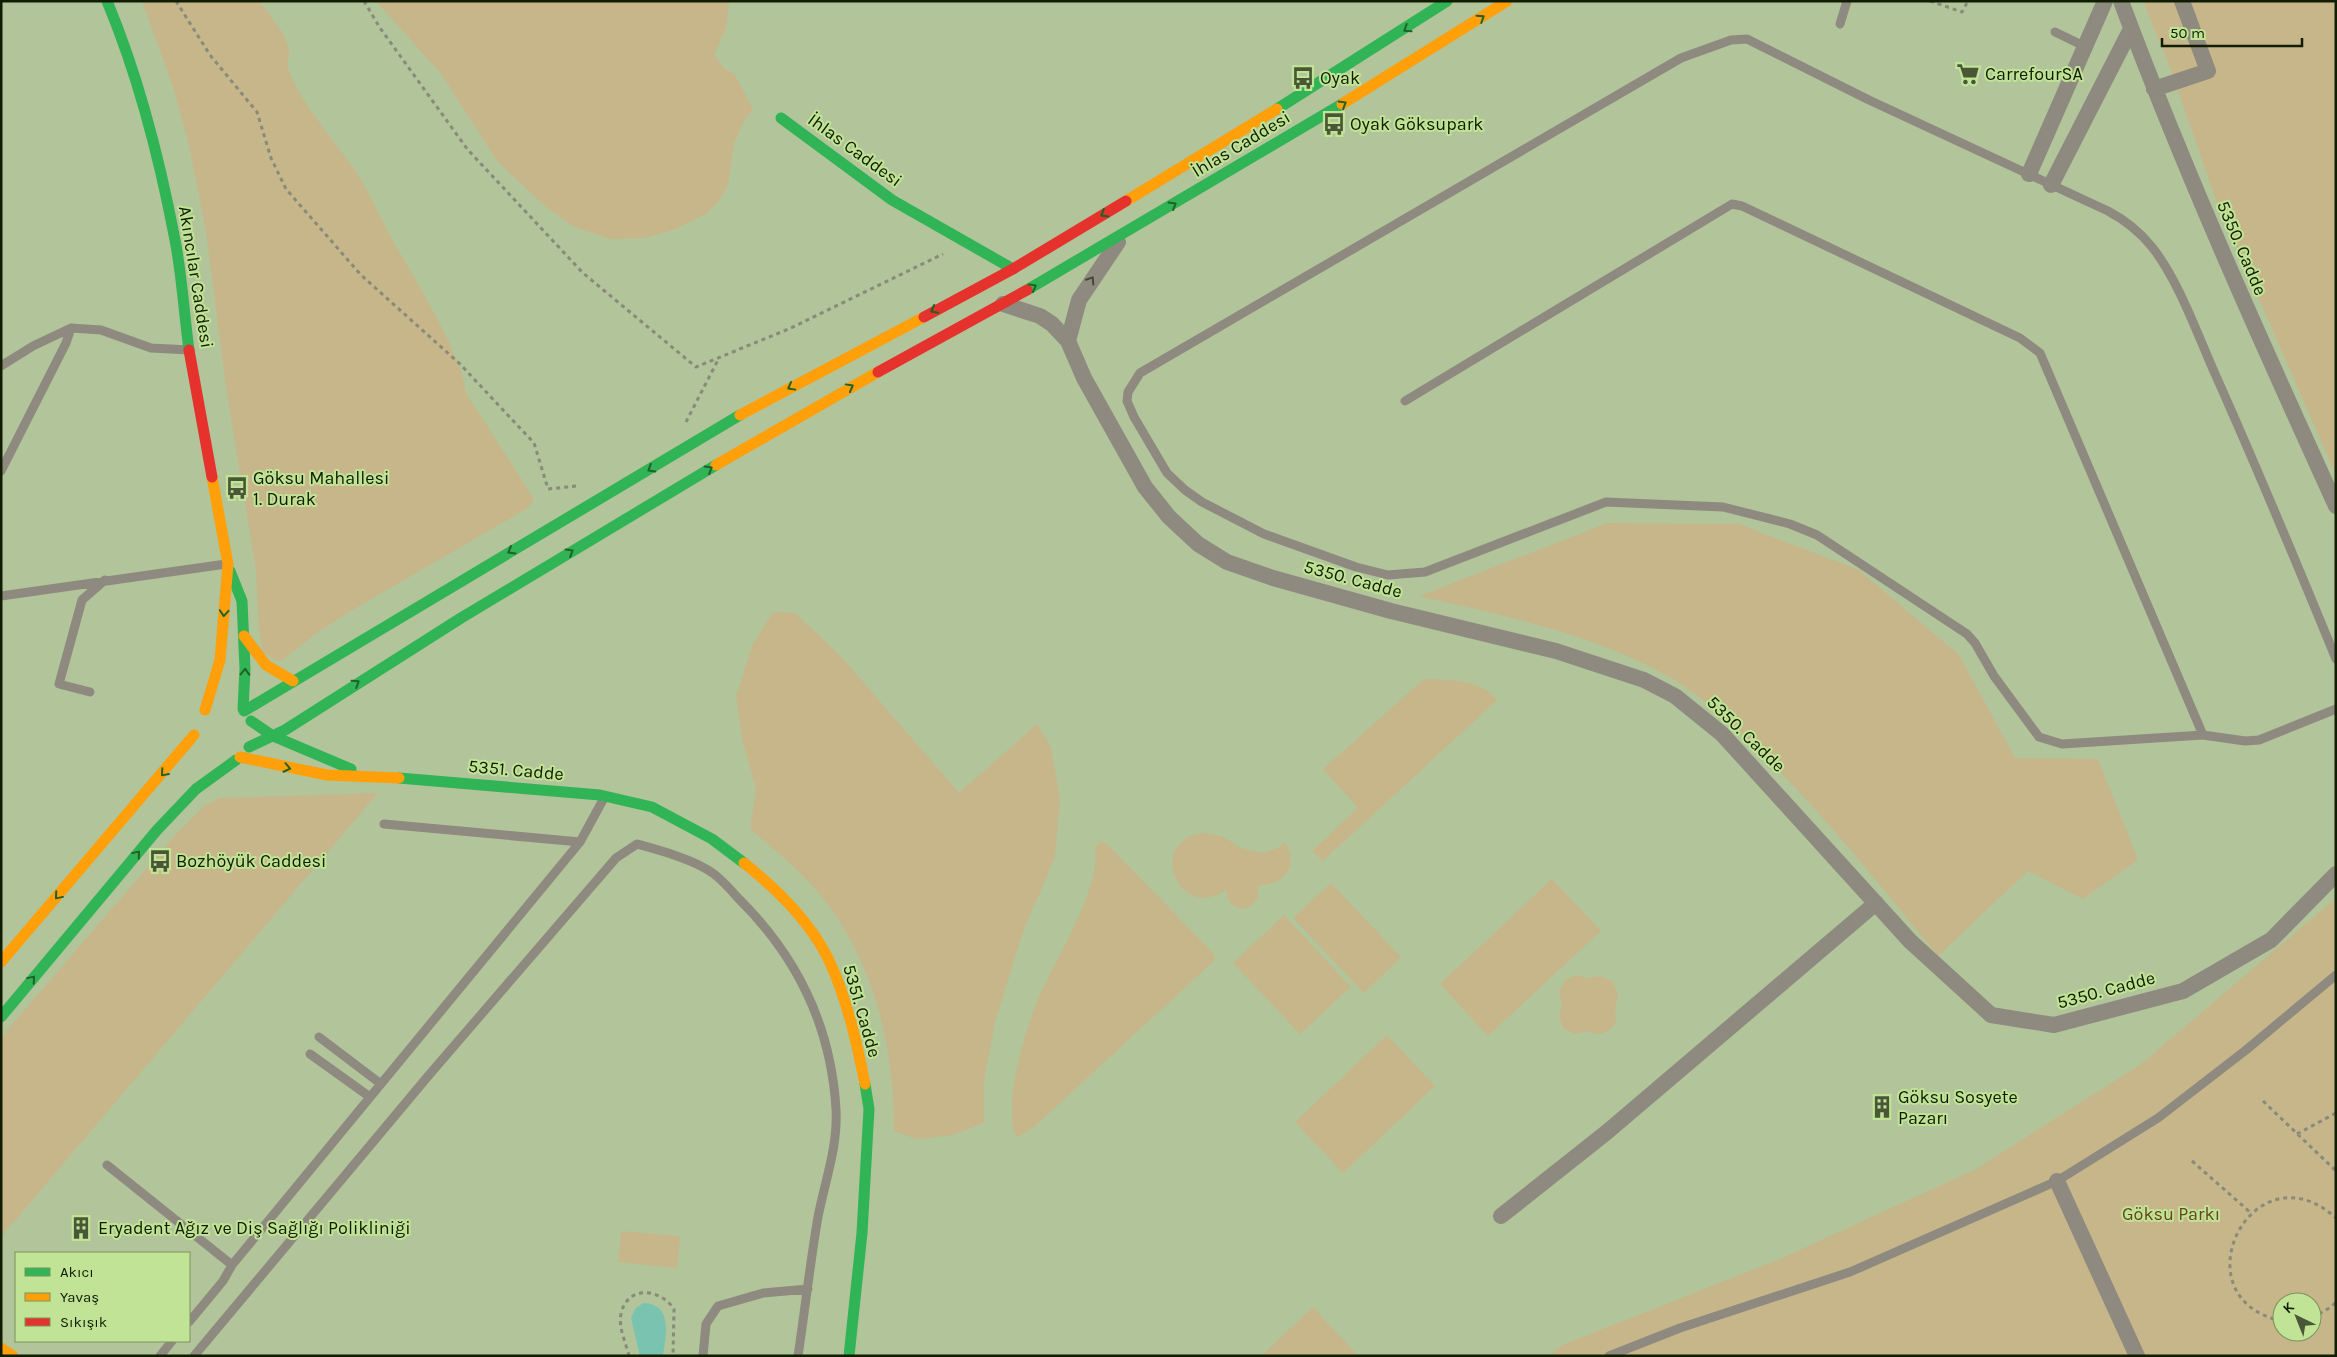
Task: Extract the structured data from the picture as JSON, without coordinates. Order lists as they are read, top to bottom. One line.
{"streets":{"main road":["İhlas Caddesi","Akıncılar Caddesi","5351. Cadde"],"street":["5350. Cadde"]},"crossings":[["İhlas Caddesi","5350. Cadde"],["İhlas Caddesi","Akıncılar Caddesi"],["İhlas Caddesi","5351. Cadde"]],"parks":["Göksu Parkı"],"places":{"supermarket":["CarrefourSA"],"bus stop":["Oyak","Oyak Göksupark","Göksu Mahallesi 1. Durak","Bozhöyük Caddesi"],"building":["Göksu Sosyete Pazarı","Eryadent Ağız ve Diş Sağlığı Polikliniği"]},"legend":["Akıcı","Yavaş","Sıkışık"],"scale_bar":"50 m","north":"top left"}
